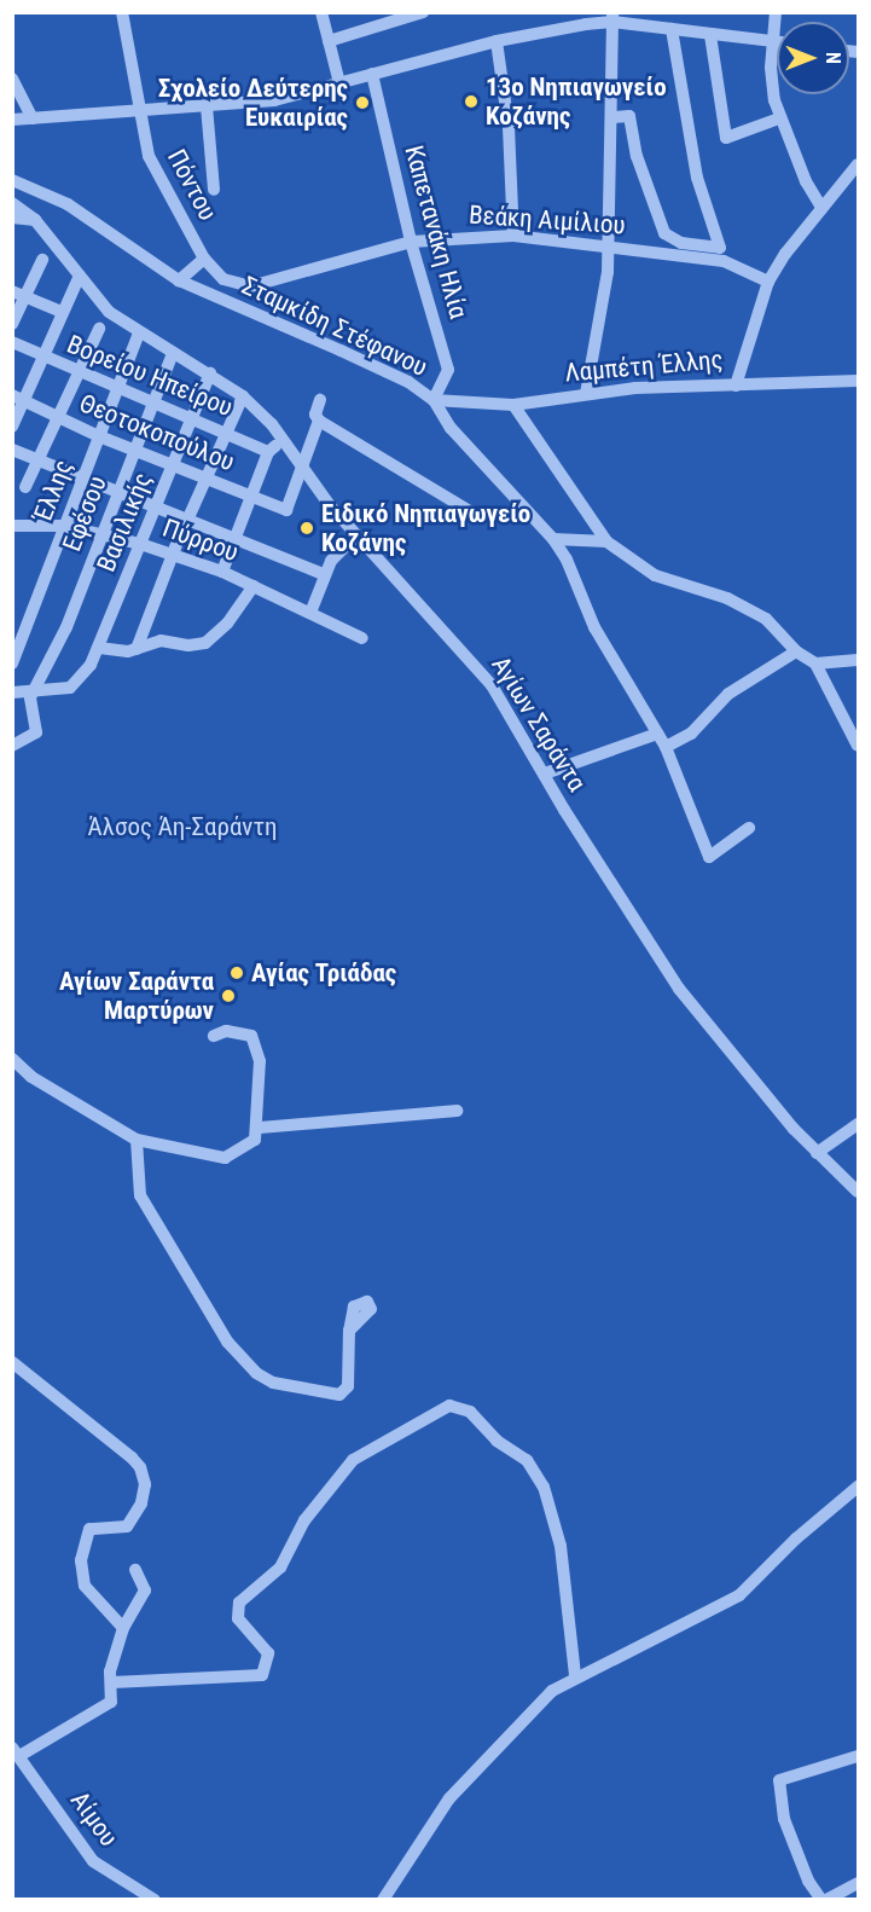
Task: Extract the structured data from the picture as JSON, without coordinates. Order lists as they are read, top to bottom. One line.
{"streets":{"street":["Πόντου","Βεάκη Αιμίλιου","Καπετανάκη Ηλία","Σταμκίδη Στέφανου","Λαμπέτη Έλλης","Βορείου Ηπείρου","Θεοτοκοπούλου","Έλλης","Εφέσου","Βασιλικής","Πύρρου","Αγίων Σαράντα","Αίμου"]},"crossings":[["Πόντου","Βεάκη Αιμίλιου"],["Πόντου","Σταμκίδη Στέφανου"],["Βεάκη Αιμίλιου","Καπετανάκη Ηλία"],["Βεάκη Αιμίλιου","Λαμπέτη Έλλης"],["Καπετανάκη Ηλία","Σταμκίδη Στέφανου"],["Καπετανάκη Ηλία","Λαμπέτη Έλλης"],["Σταμκίδη Στέφανου","Λαμπέτη Έλλης"],["Βορείου Ηπείρου","Έλλης"],["Βορείου Ηπείρου","Εφέσου"],["Βορείου Ηπείρου","Βασιλικής"],["Θεοτοκοπούλου","Έλλης"],["Θεοτοκοπούλου","Εφέσου"],["Θεοτοκοπούλου","Βασιλικής"],["Θεοτοκοπούλου","Αγίων Σαράντα"],["Έλλης","Πύρρου"],["Έλλης","Αγίων Σαράντα"],["Εφέσου","Βασιλικής"],["Εφέσου","Πύρρου"],["Εφέσου","Αγίων Σαράντα"],["Βασιλικής","Πύρρου"],["Βασιλικής","Αγίων Σαράντα"]],"parks":["Άλσος Άη-Σαράντη"],"places":["13ο Νηπιαγωγείο Κοζάνης","Σχολείο Δεύτερης Ευκαιρίας","Ειδικό Νηπιαγωγείο Κοζάνης","Αγίας Τριάδας","Αγίων Σαράντα Μαρτύρων"],"north":"right"}
